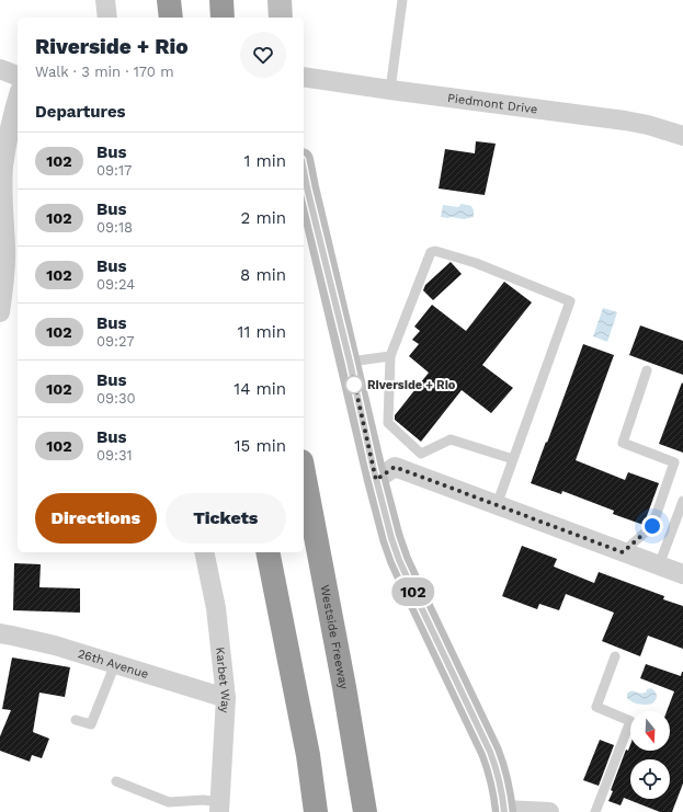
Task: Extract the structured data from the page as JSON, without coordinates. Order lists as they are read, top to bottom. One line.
{"streets":{"highway":["Westside Freeway"],"street":["Piedmont Drive","26th Avenue","Karbet Way"]},"crossings":[["26th Avenue","Karbet Way"]],"places":["Riverside + Rio"],"lines":["bus line 102"],"north":"bottom","page":{"on_map":"102","heading":[["Riverside + Rio","Walk · 3 min · 170 m"],"Departures"],"list":[{"mark":"102","name":"Bus","note":"09:17","value":"1 min"},{"mark":"102","name":"Bus","note":"09:18","value":"2 min"},{"mark":"102","name":"Bus","note":"09:24","value":"8 min"},{"mark":"102","name":"Bus","note":"09:27","value":"11 min"},{"mark":"102","name":"Bus","note":"09:30","value":"14 min"},{"mark":"102","name":"Bus","note":"09:31","value":"15 min"}],"buttons":["Directions","Tickets"]}}
